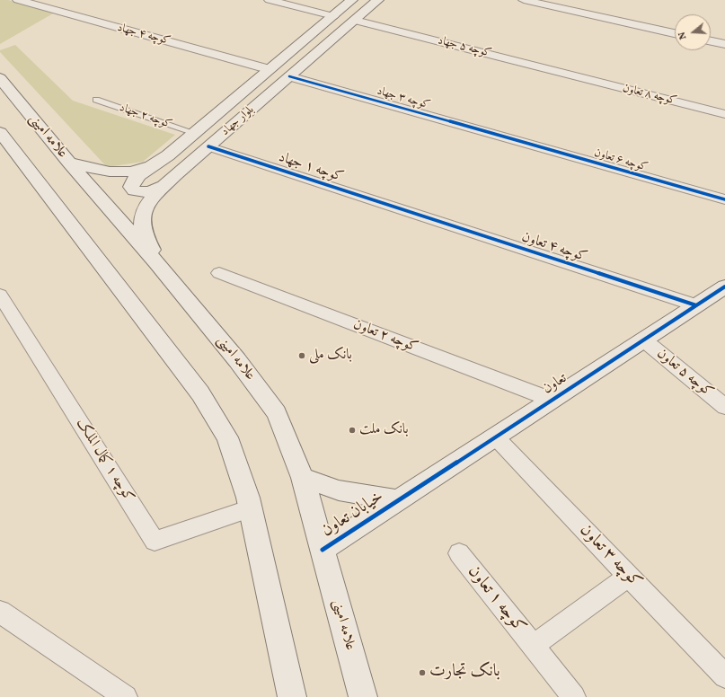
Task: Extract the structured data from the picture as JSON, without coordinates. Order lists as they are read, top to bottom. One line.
{"streets":{"street":["کوچه ۴ جهاد","کوچه ۵ جهاد","کوچه ۸ تعاون","کوچه ۳ جهاد","بلوار جهاد","علامه امینی","کوچه ۶ تعاون","کوچه ۱ جهاد","کوچه ۴ تعاون","کوچه ۲ تعاون","کوچه ۵ تعاون","تعاون","کوچه ۱ کمال الملک","خیابان تعاون","کوچه ۳ تعاون","کوچه ۱ تعاون"],"lane":["کوچه ۲ جهاد"]},"crossings":[["کوچه ۴ جهاد","بلوار جهاد"],["کوچه ۵ جهاد","کوچه ۸ تعاون"],["کوچه ۵ جهاد","بلوار جهاد"],["کوچه ۳ جهاد","بلوار جهاد"],["کوچه ۳ جهاد","کوچه ۶ تعاون"],["کوچه ۲ جهاد","بلوار جهاد"],["بلوار جهاد","علامه امینی"],["بلوار جهاد","کوچه ۱ جهاد"],["علامه امینی","خیابان تعاون"],["کوچه ۱ جهاد","کوچه ۴ تعاون"],["کوچه ۴ تعاون","تعاون"],["کوچه ۲ تعاون","تعاون"],["کوچه ۵ تعاون","تعاون"],["تعاون","خیابان تعاون"],["تعاون","کوچه ۳ تعاون"]],"places":["بانک ملی","بانک ملت","بانک تجارت"],"north":"left"}
